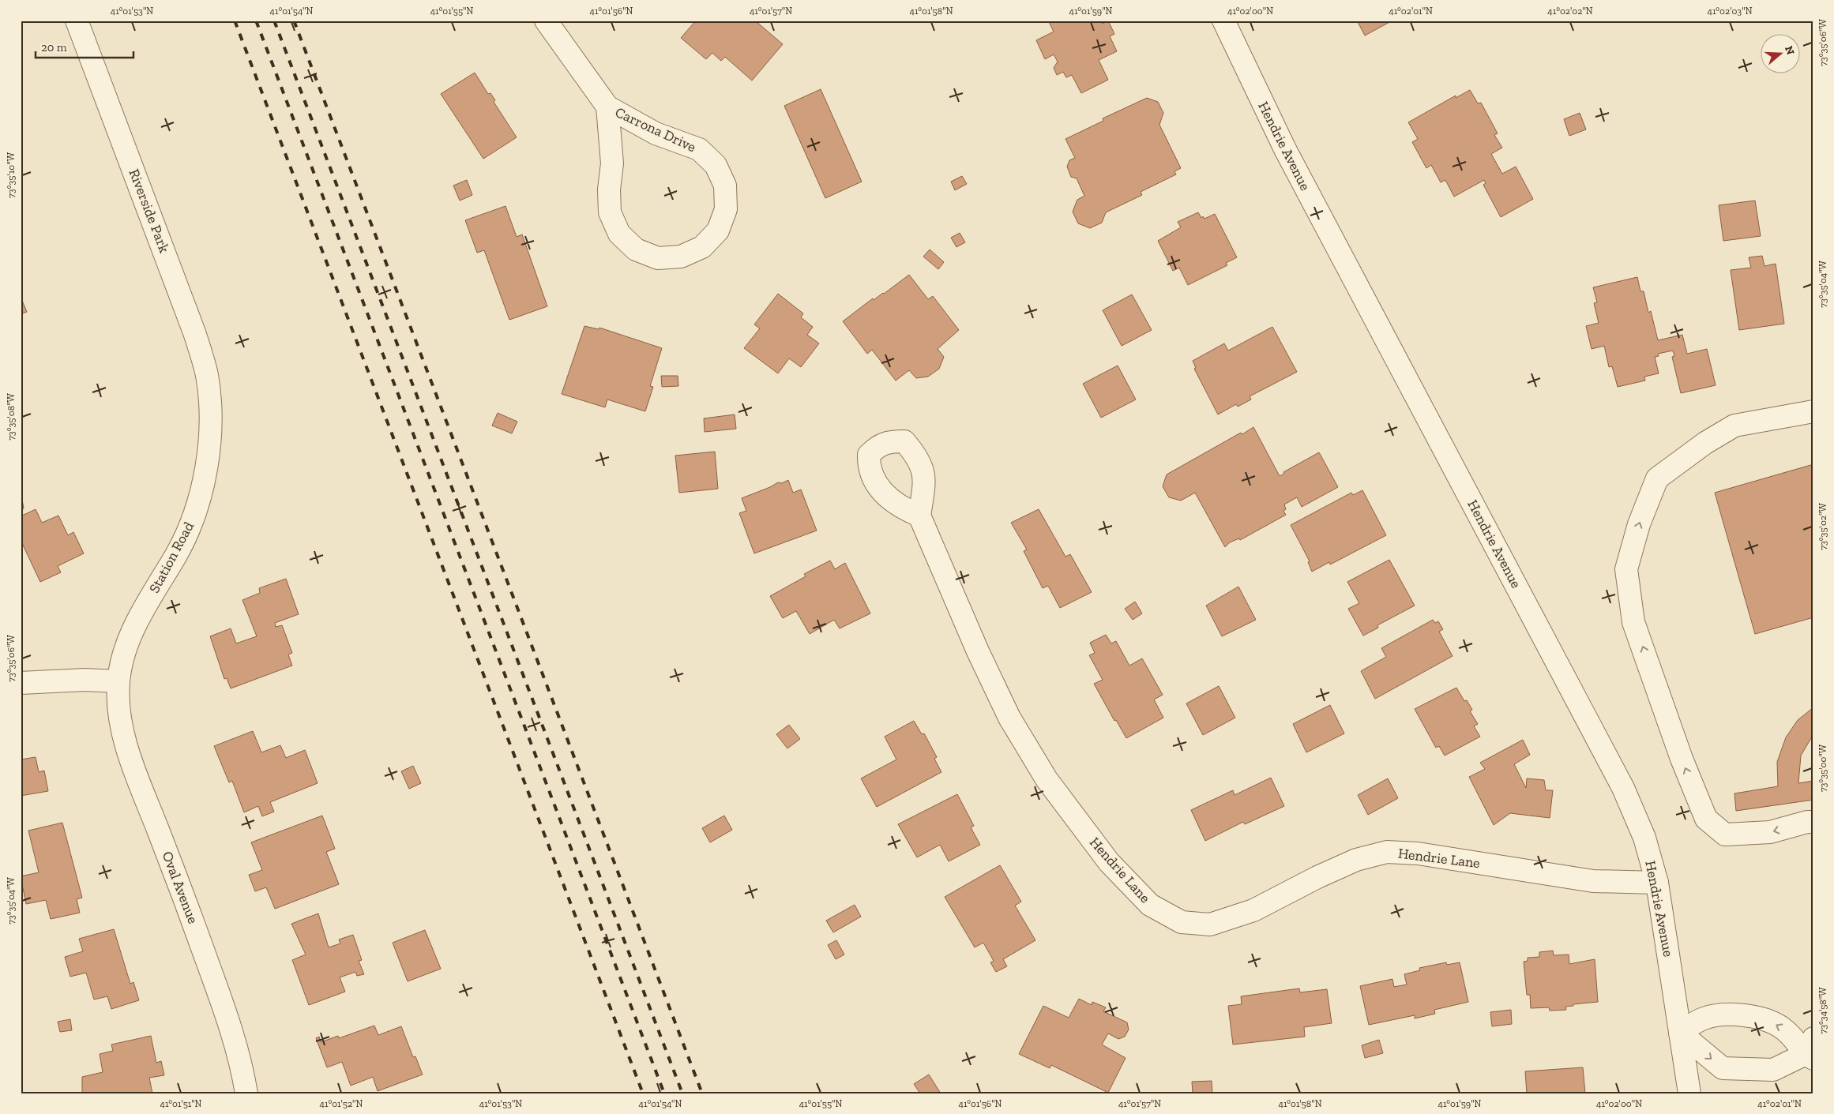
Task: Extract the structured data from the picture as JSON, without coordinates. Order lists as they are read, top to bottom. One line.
{"streets":{"street":["Carrona Drive","Hendrie Avenue","Riverside Park","Station Road","Hendrie Lane","Oval Avenue"]},"crossings":[["Hendrie Avenue","Hendrie Lane"],["Riverside Park","Station Road"],["Station Road","Oval Avenue"]],"scale_bar":"20 m","north":"right","coordinates":["41°01'53\"N","41°01'54\"N","41°01'55\"N","41°01'56\"N","41°01'57\"N","41°01'58\"N","41°01'59\"N","41°02'00\"N","41°02'01\"N","41°02'02\"N","41°02'03\"N","73°35'06\"W","73°35'10\"W","73°35'04\"W","73°35'08\"W","73°35'02\"W","73°35'00\"W","73°34'58\"W","41°01'51\"N","41°01'52\"N"]}
